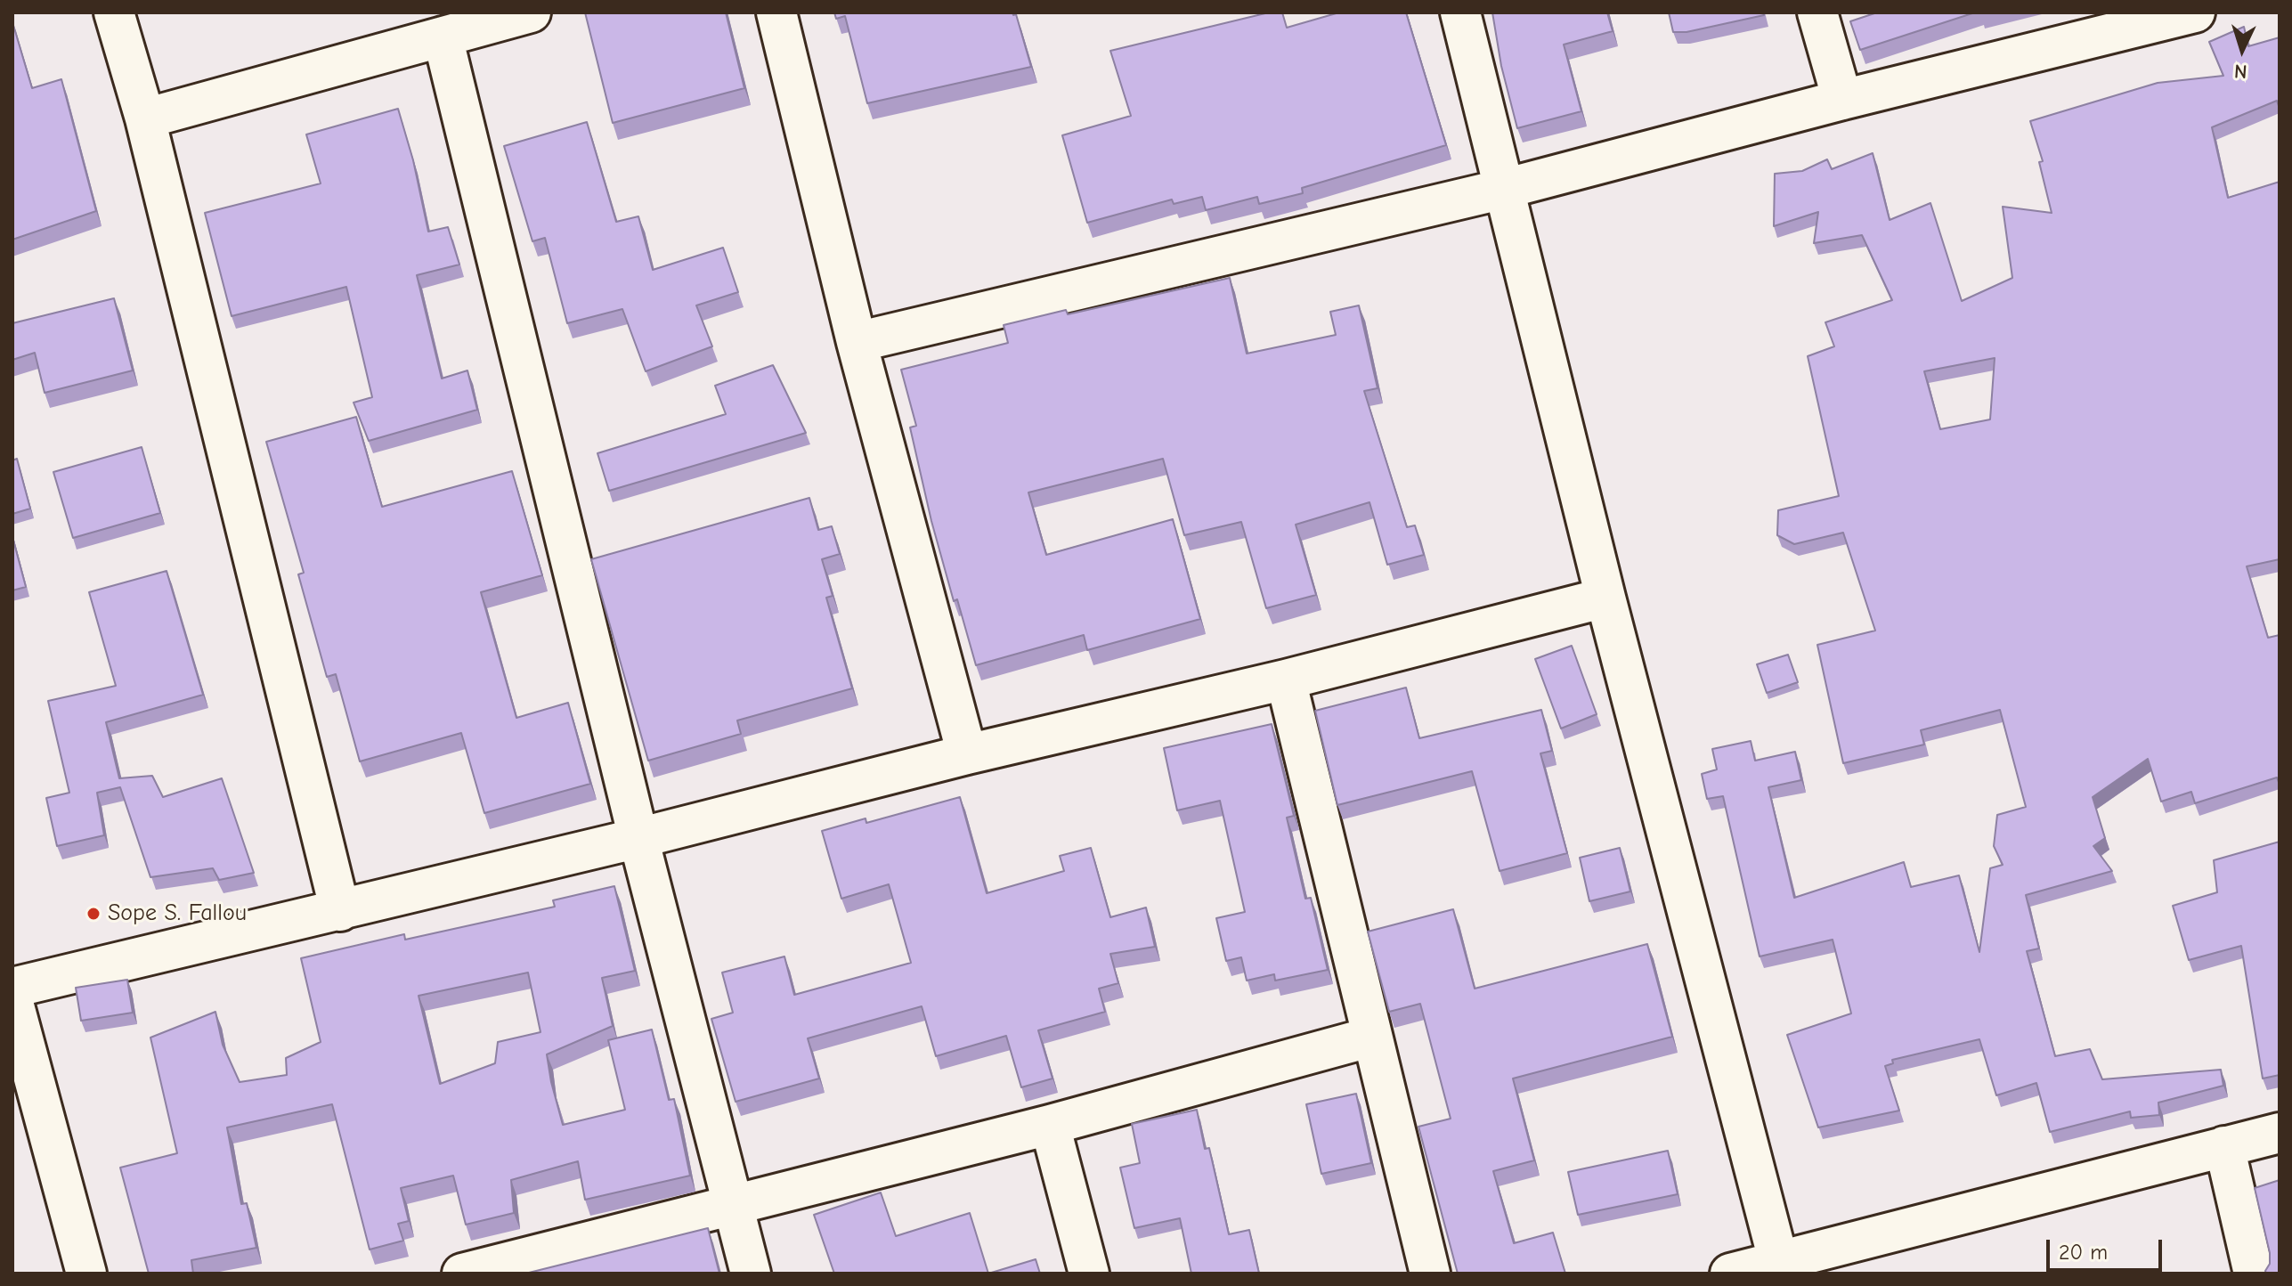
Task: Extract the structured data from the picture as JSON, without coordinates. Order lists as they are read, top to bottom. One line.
{"places":["Sope S. Fallou"],"scale_bar":"20 m","north":"bottom"}
